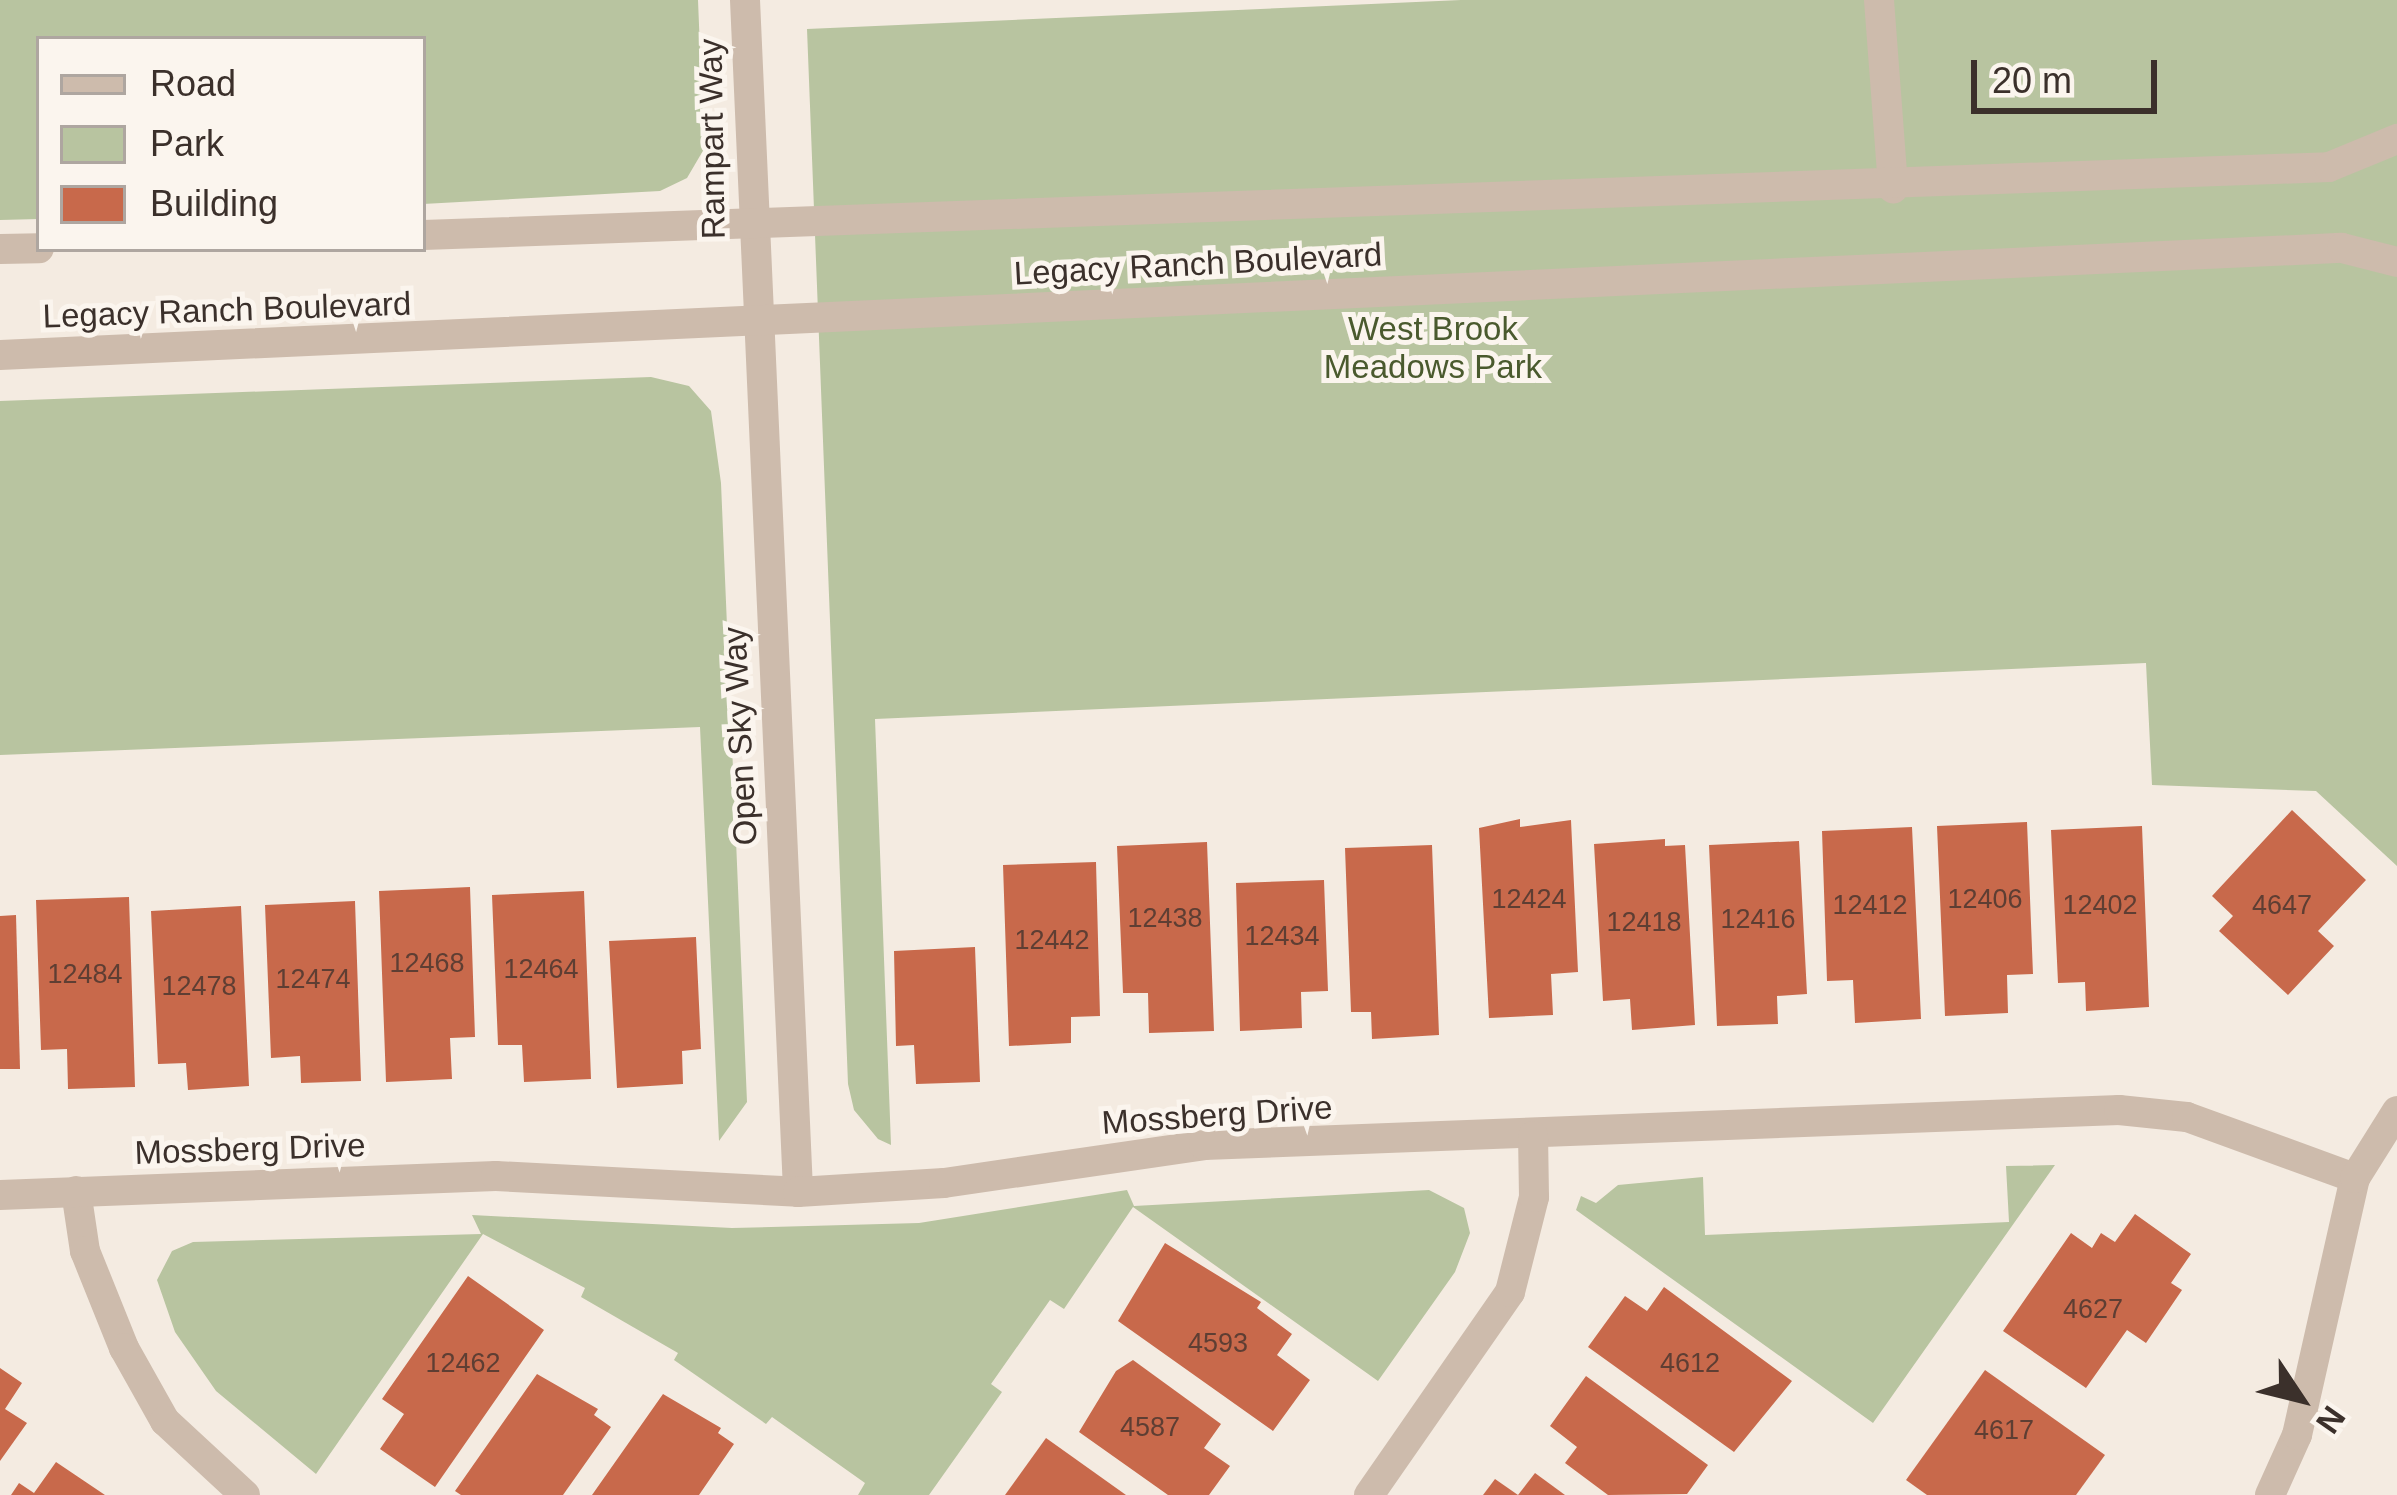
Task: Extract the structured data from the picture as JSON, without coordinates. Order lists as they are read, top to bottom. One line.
{"streets":{"street":["Rampart Way","Legacy Ranch Boulevard","Open Sky Way","Mossberg Drive"]},"crossings":[["Rampart Way","Legacy Ranch Boulevard"],["Rampart Way","Open Sky Way"],["Legacy Ranch Boulevard","Open Sky Way"],["Open Sky Way","Mossberg Drive"]],"parks":["West Brook Meadows Park"],"house_numbers":["12424","12406","12412","12402","4647","12438","12416","12418","12434","12442","12468","12464","12484","12474","12478","4627","4593","12462","4612","4587","4617"],"legend":["Road","Park","Building"],"scale_bar":"20 m","north":"bottom right"}
